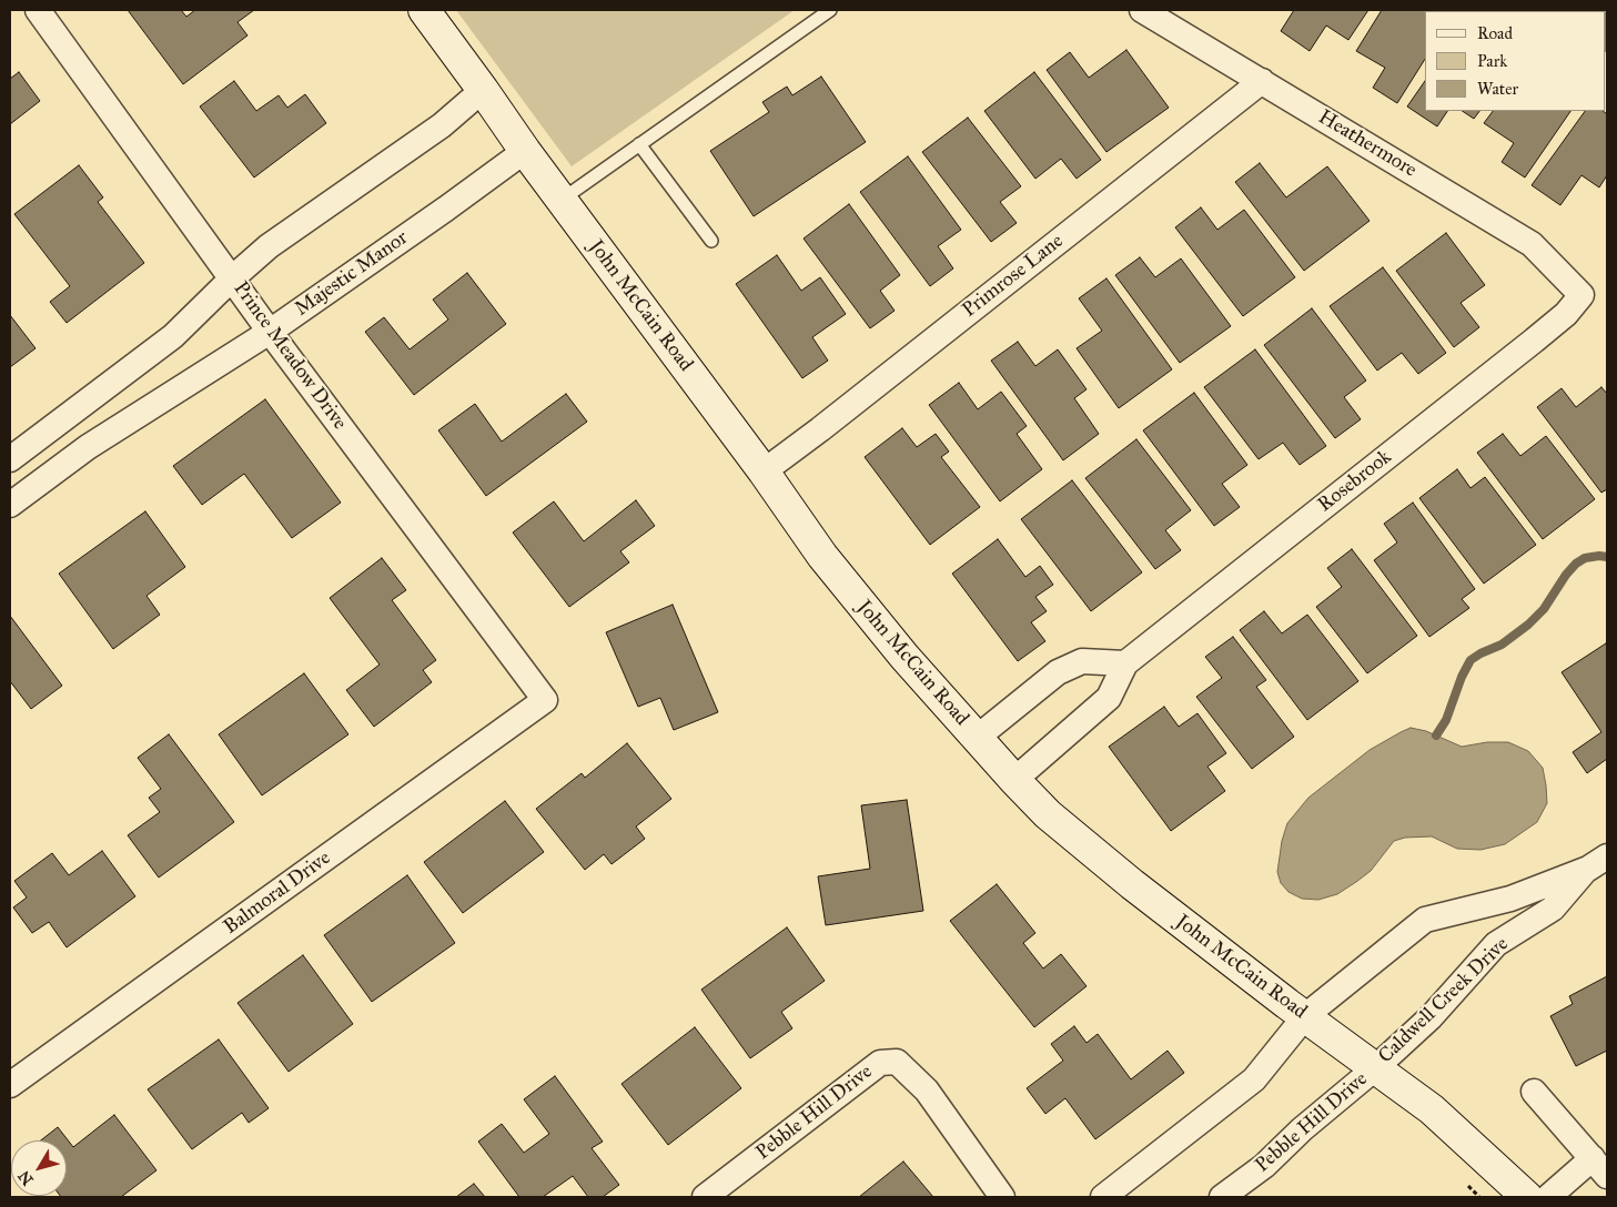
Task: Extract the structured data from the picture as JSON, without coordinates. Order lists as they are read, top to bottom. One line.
{"streets":{"main road":["John McCain Road"],"street":["Heathermore","Majestic Manor","Primrose Lane","Prince Meadow Drive","Rosebrook","Balmoral Drive","Caldwell Creek Drive","Pebble Hill Drive"]},"crossings":[["Heathermore","Primrose Lane"],["Heathermore","Rosebrook"],["Majestic Manor","John McCain Road"],["Majestic Manor","Prince Meadow Drive"],["Primrose Lane","John McCain Road"],["John McCain Road","Rosebrook"],["John McCain Road","Caldwell Creek Drive"],["John McCain Road","Pebble Hill Drive"],["Prince Meadow Drive","Balmoral Drive"],["Caldwell Creek Drive","Pebble Hill Drive"]],"legend":["Road","Park","Water"],"north":"bottom left"}
